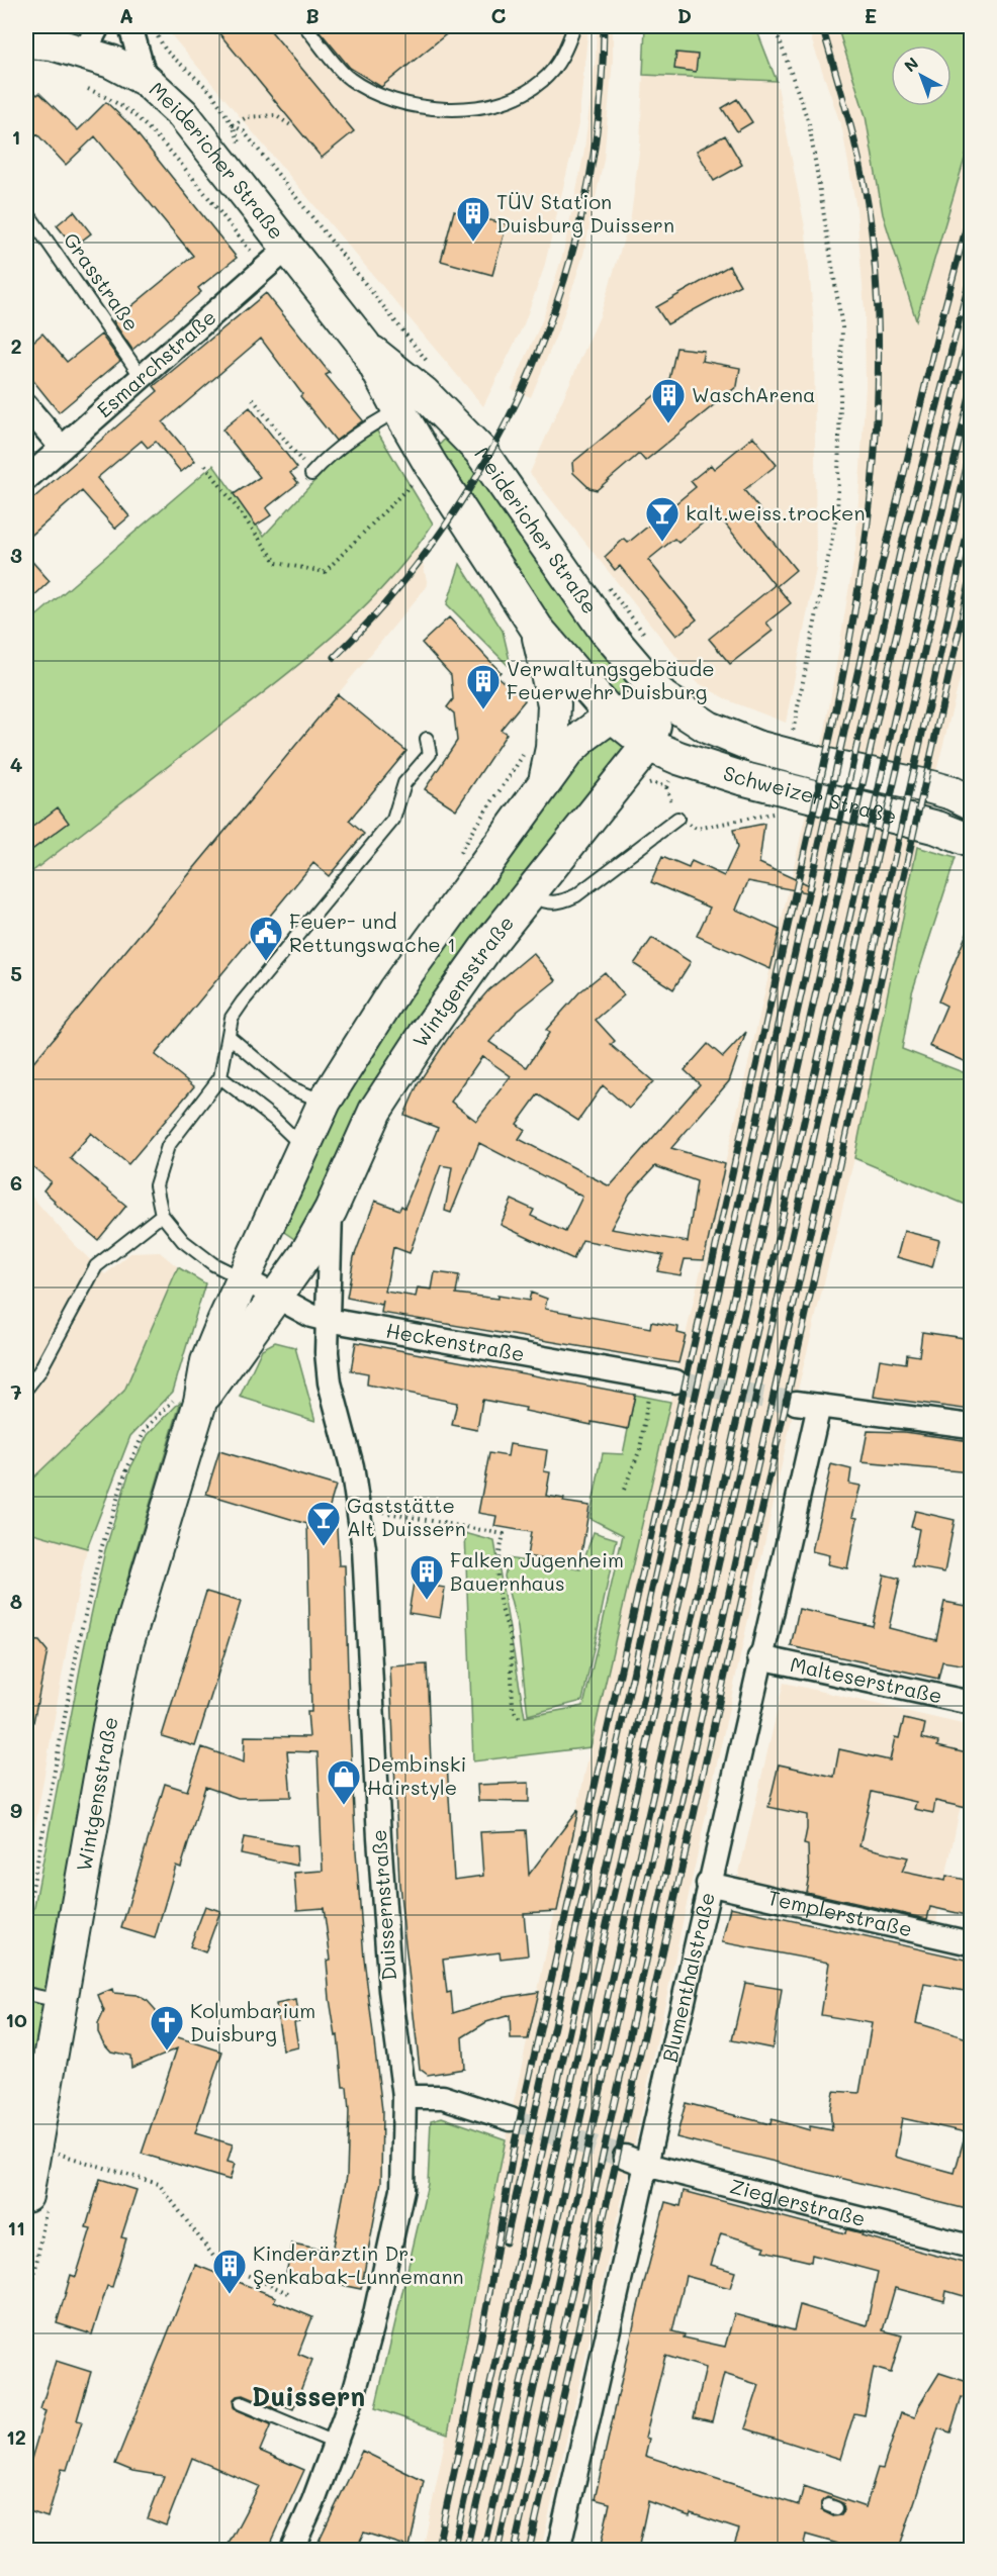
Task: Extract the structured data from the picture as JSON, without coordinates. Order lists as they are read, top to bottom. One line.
{"streets":{"main road":["Meidericher Straße","Schweizer Straße","Wintgensstraße"],"street":["Esmarchstraße","Heckenstraße","Malteserstraße","Duissernstraße","Templerstraße","Blumenthalstraße","Zieglerstraße"],"lane":["Grasstraße"]},"crossings":[["Meidericher Straße","Esmarchstraße"],["Meidericher Straße","Schweizer Straße"],["Meidericher Straße","Wintgensstraße"],["Grasstraße","Esmarchstraße"],["Schweizer Straße","Wintgensstraße"],["Wintgensstraße","Heckenstraße"],["Wintgensstraße","Duissernstraße"],["Heckenstraße","Duissernstraße"],["Malteserstraße","Blumenthalstraße"],["Templerstraße","Blumenthalstraße"],["Blumenthalstraße","Zieglerstraße"]],"districts":["Duissern"],"places":{"building":["TÜV Station Duisburg Duissern","WaschArena","Verwaltungsgebäude Feuerwehr Duisburg","Falken Jugenheim Bauernhaus","Kinderärztin Dr. Şenkabak-Lunnemann"],"bar":["kalt.weiss.trocken","Gaststätte Alt Duissern"],"public building":["Feuer- und Rettungswache 1"],"shop":["Dembinski Hairstyle"],"church":["Kolumbarium Duisburg"]},"north":"top left","grid":{"columns":["A","B","C","D","E"],"rows":["1","2","3","4","5","6","7","8","9","10","11","12"]}}
